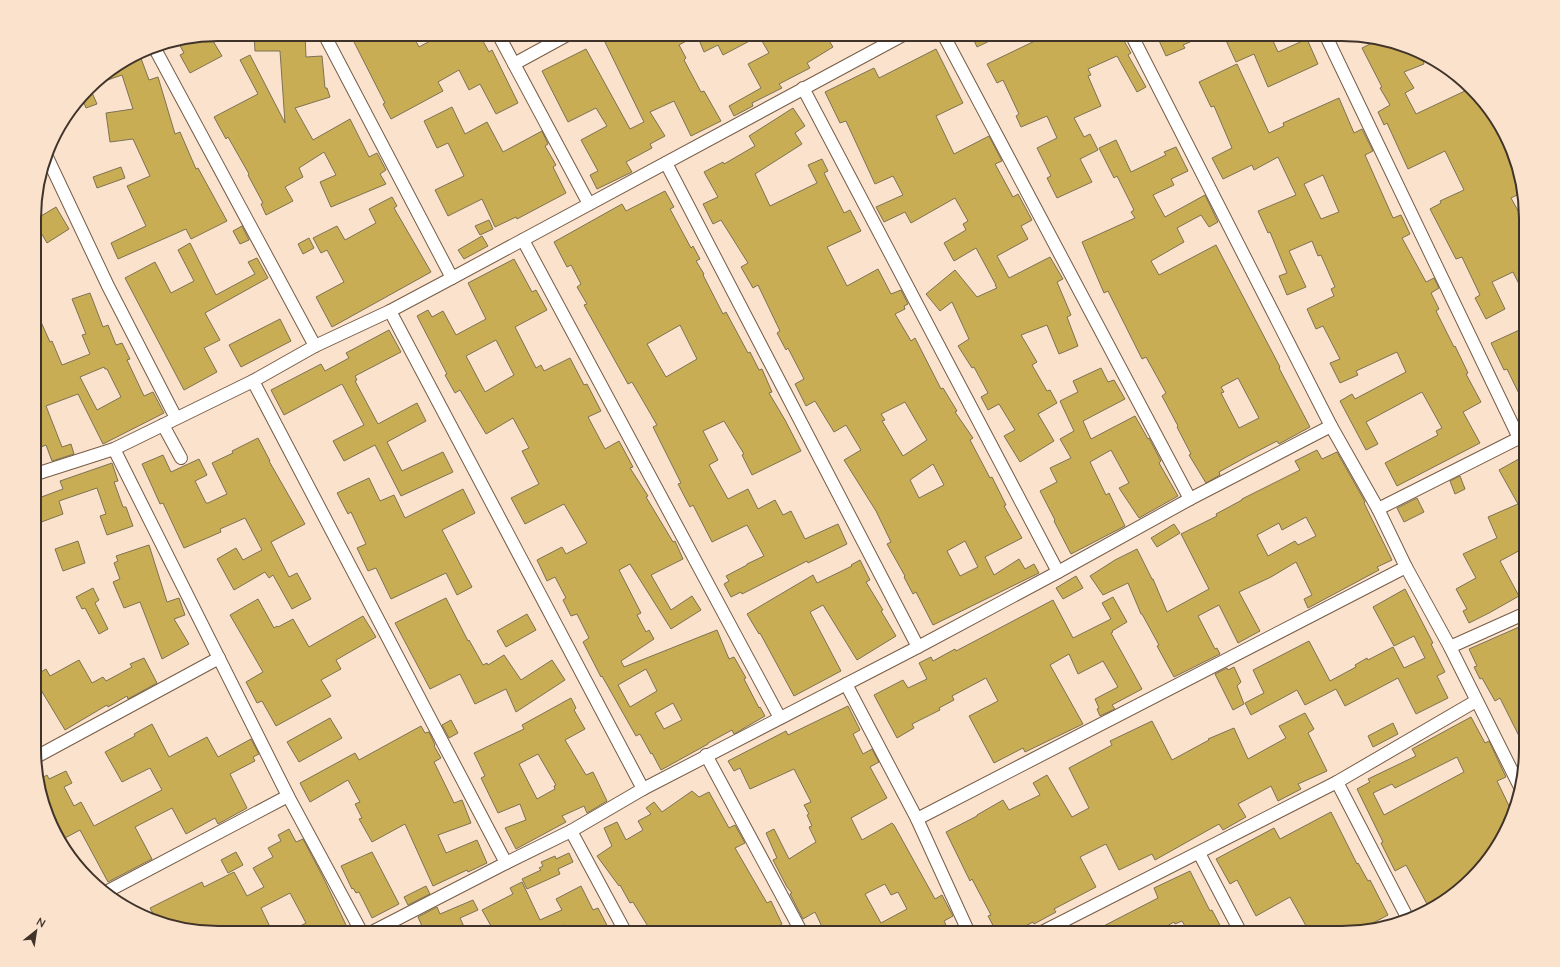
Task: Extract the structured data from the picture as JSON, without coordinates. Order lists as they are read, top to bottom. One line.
{"north":"top right"}
